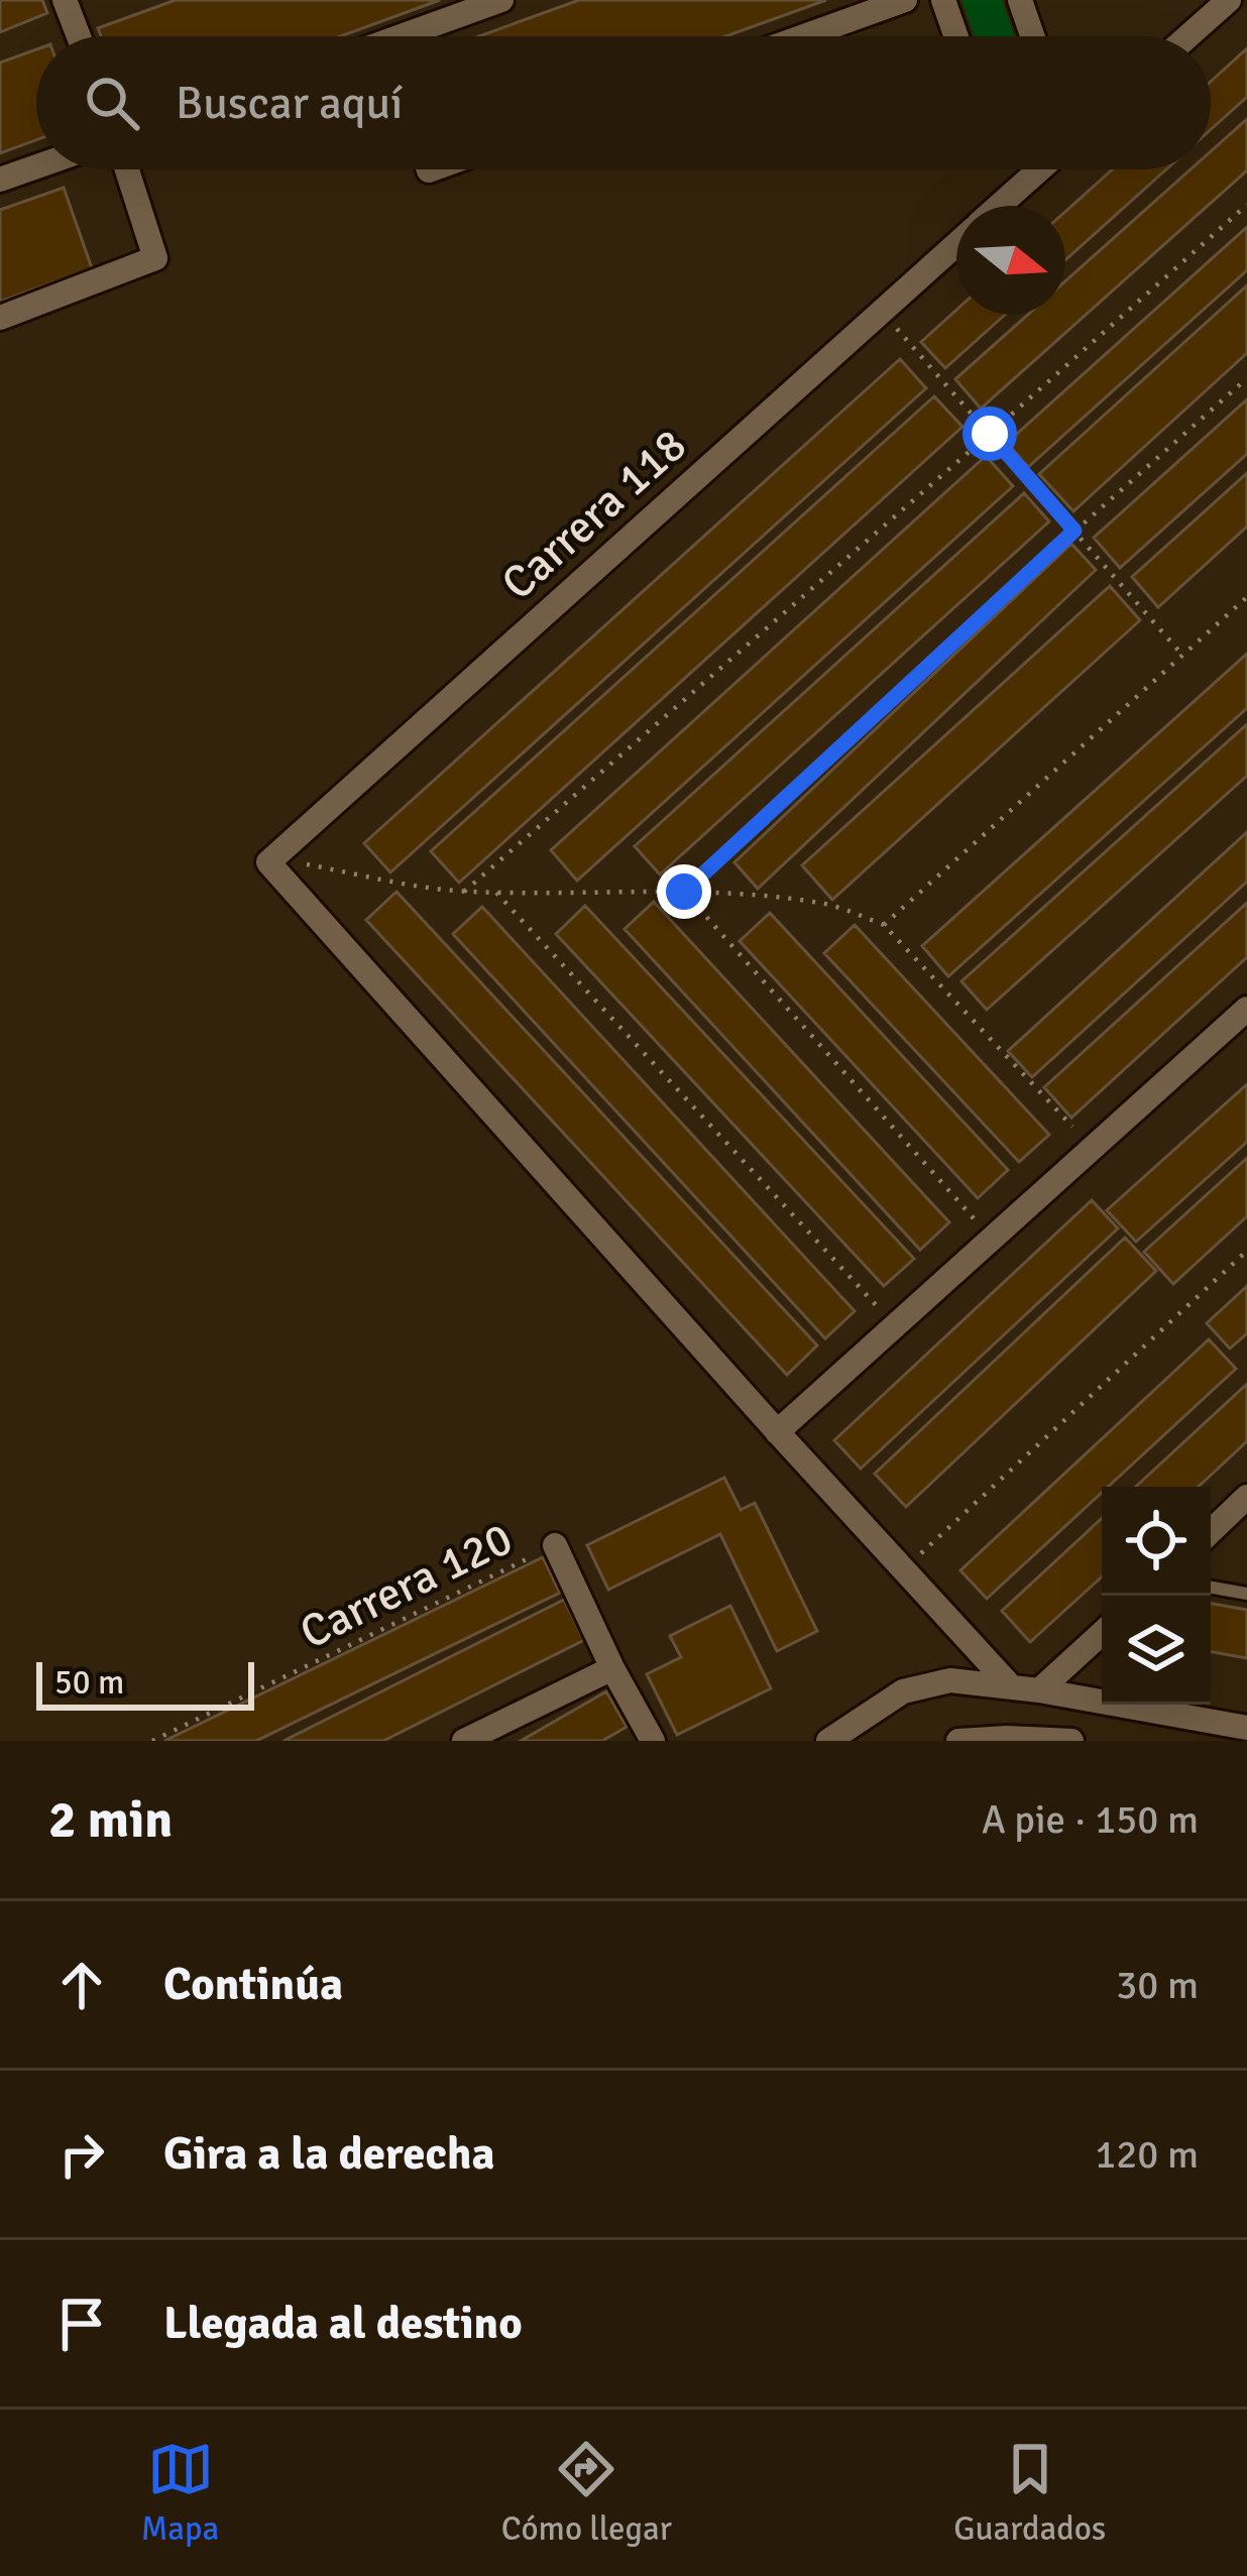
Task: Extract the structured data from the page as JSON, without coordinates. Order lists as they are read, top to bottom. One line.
{"streets":{"street":["Carrera 118"],"path":["Carrera 120"]},"scale_bar":"50 m","north":"right","page":{"search":"Buscar aquí","scale":"50 m","heading":["2 min","A pie · 150 m"],"list":[["Continúa","30 m"],["Gira a la derecha","120 m"],"Llegada al destino"],"nav":["Mapa","Cómo llegar","Guardados"]}}
